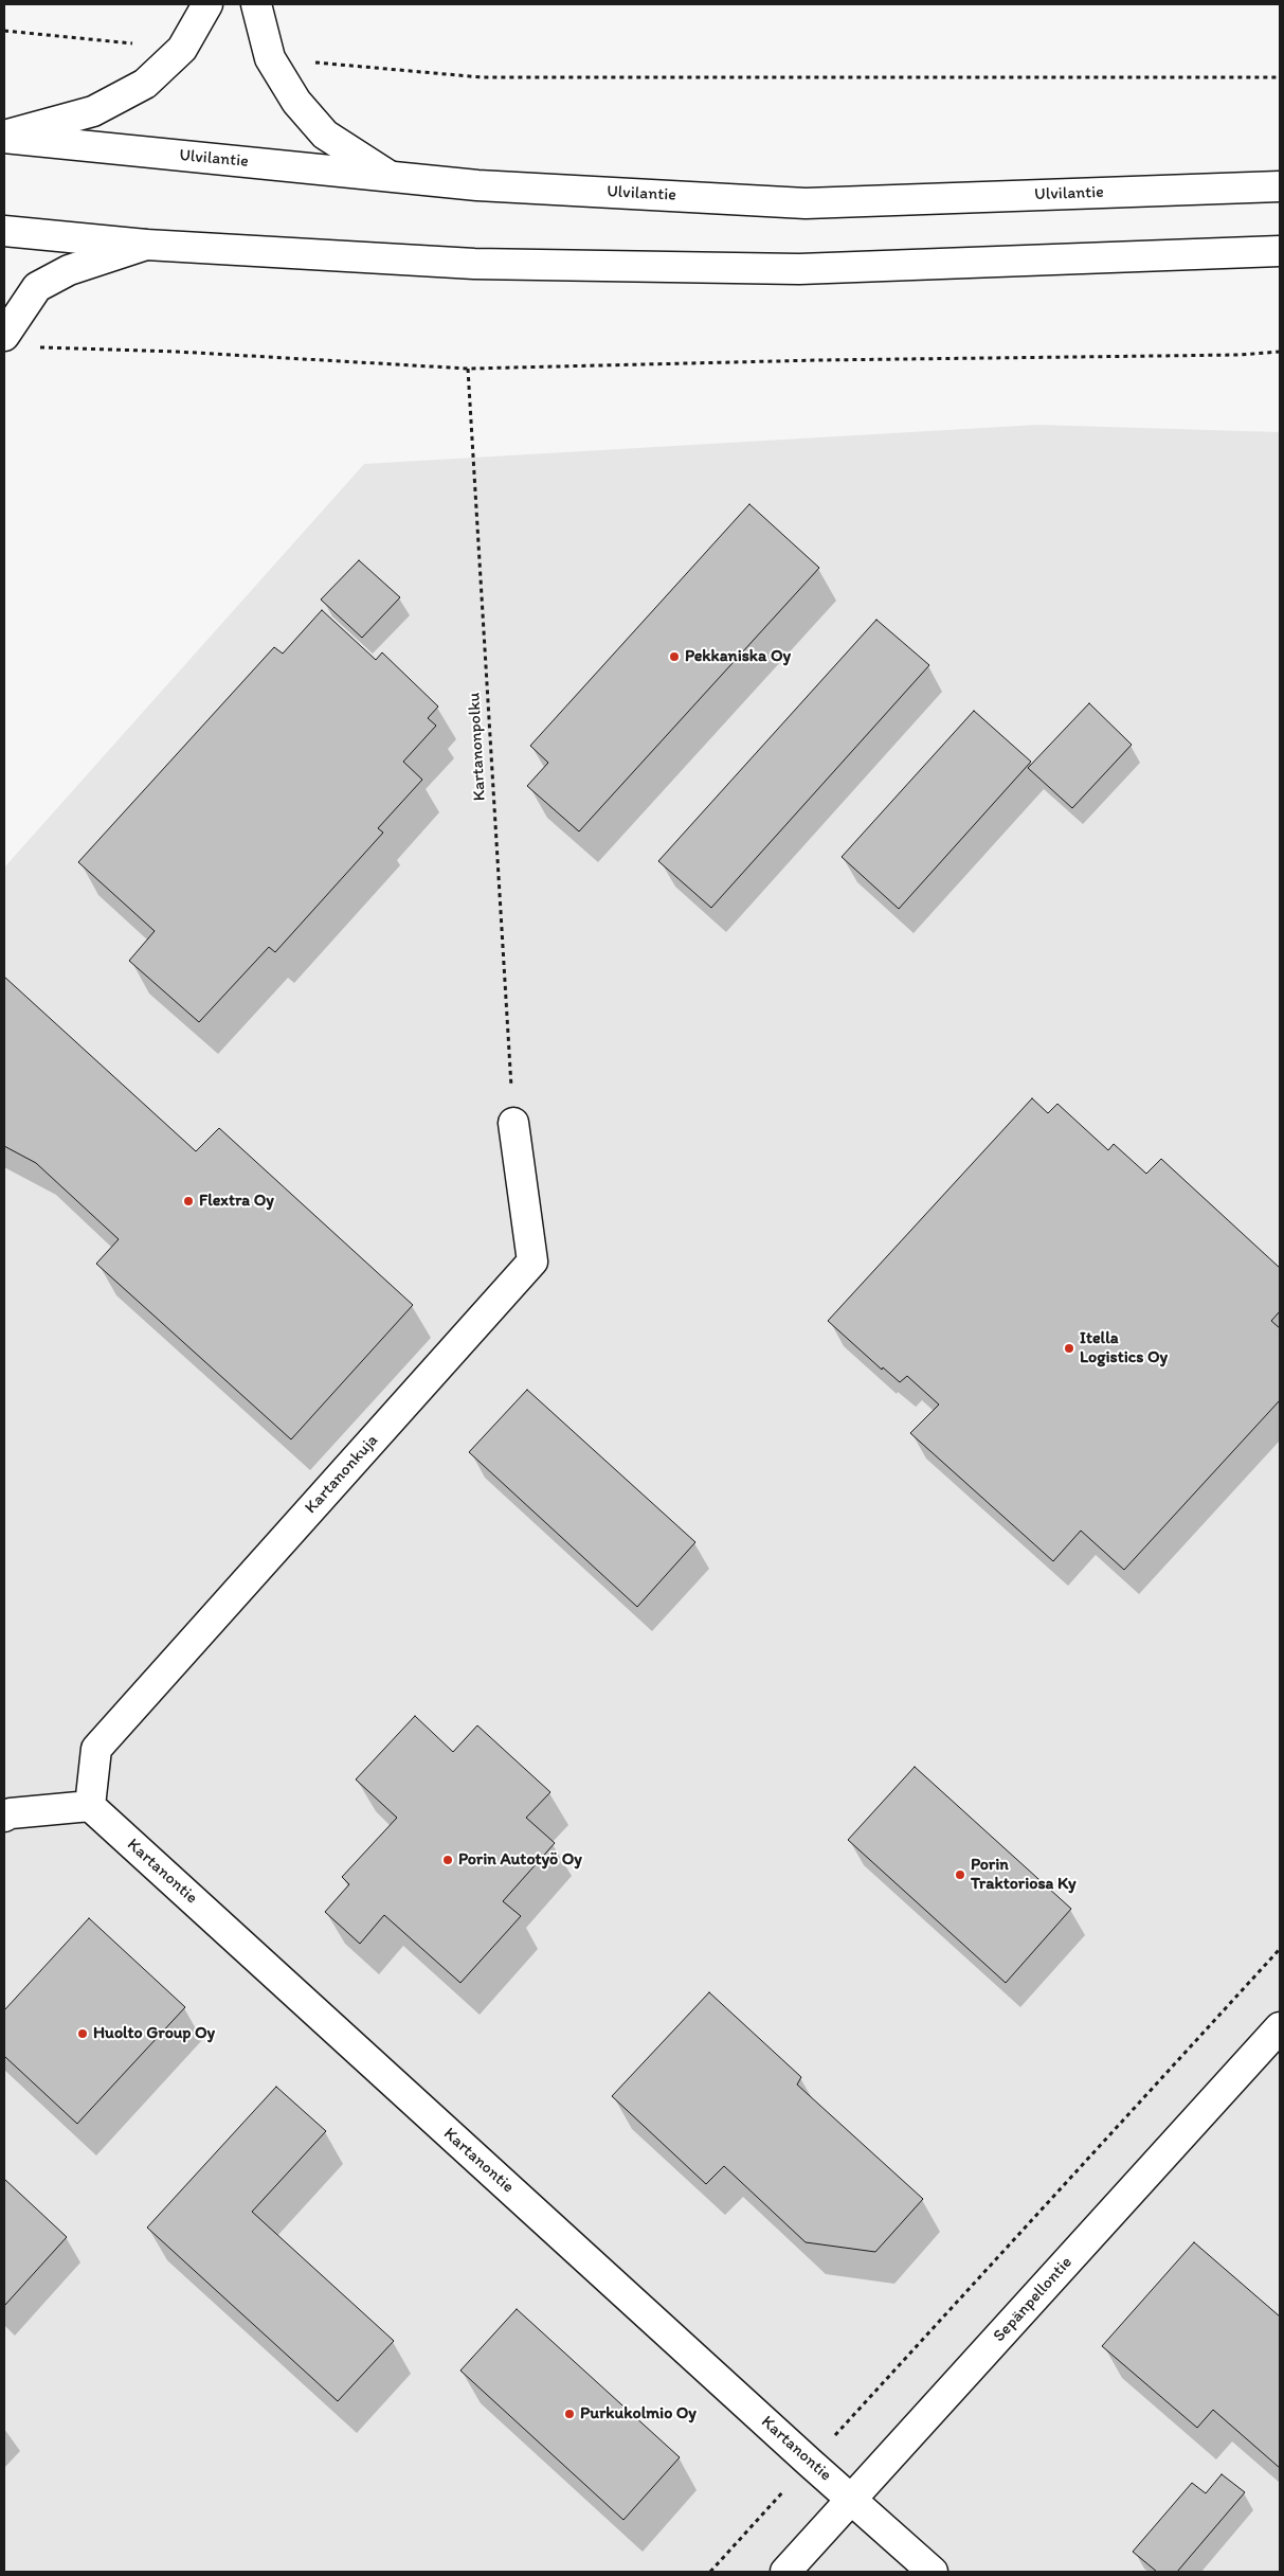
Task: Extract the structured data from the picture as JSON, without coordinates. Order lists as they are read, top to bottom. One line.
{"streets":{"main road":["Ulvilantie","Kartanonkuja","Kartanontie","Sepänpellontie"],"path":["Kartanonpolku"]},"crossings":[["Kartanonpolku","Kartanonkuja"],["Kartanonkuja","Kartanontie"],["Kartanontie","Sepänpellontie"]],"places":["Pekkaniska Oy","Flextra Oy","Itella Logistics Oy","Porin Autotyö Oy","Porin Traktoriosa Ky","Huolto Group Oy","Purkukolmio Oy"]}
